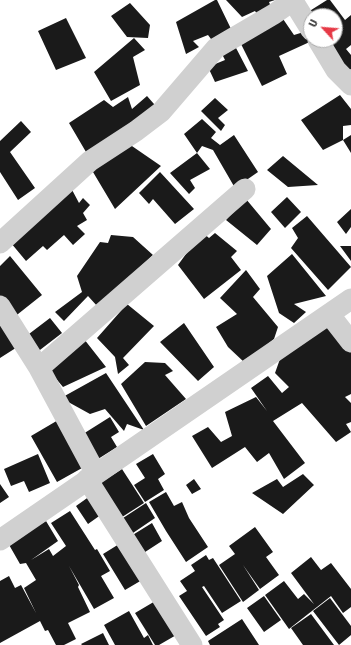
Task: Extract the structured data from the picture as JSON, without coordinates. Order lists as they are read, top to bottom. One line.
{"north":"top left"}
